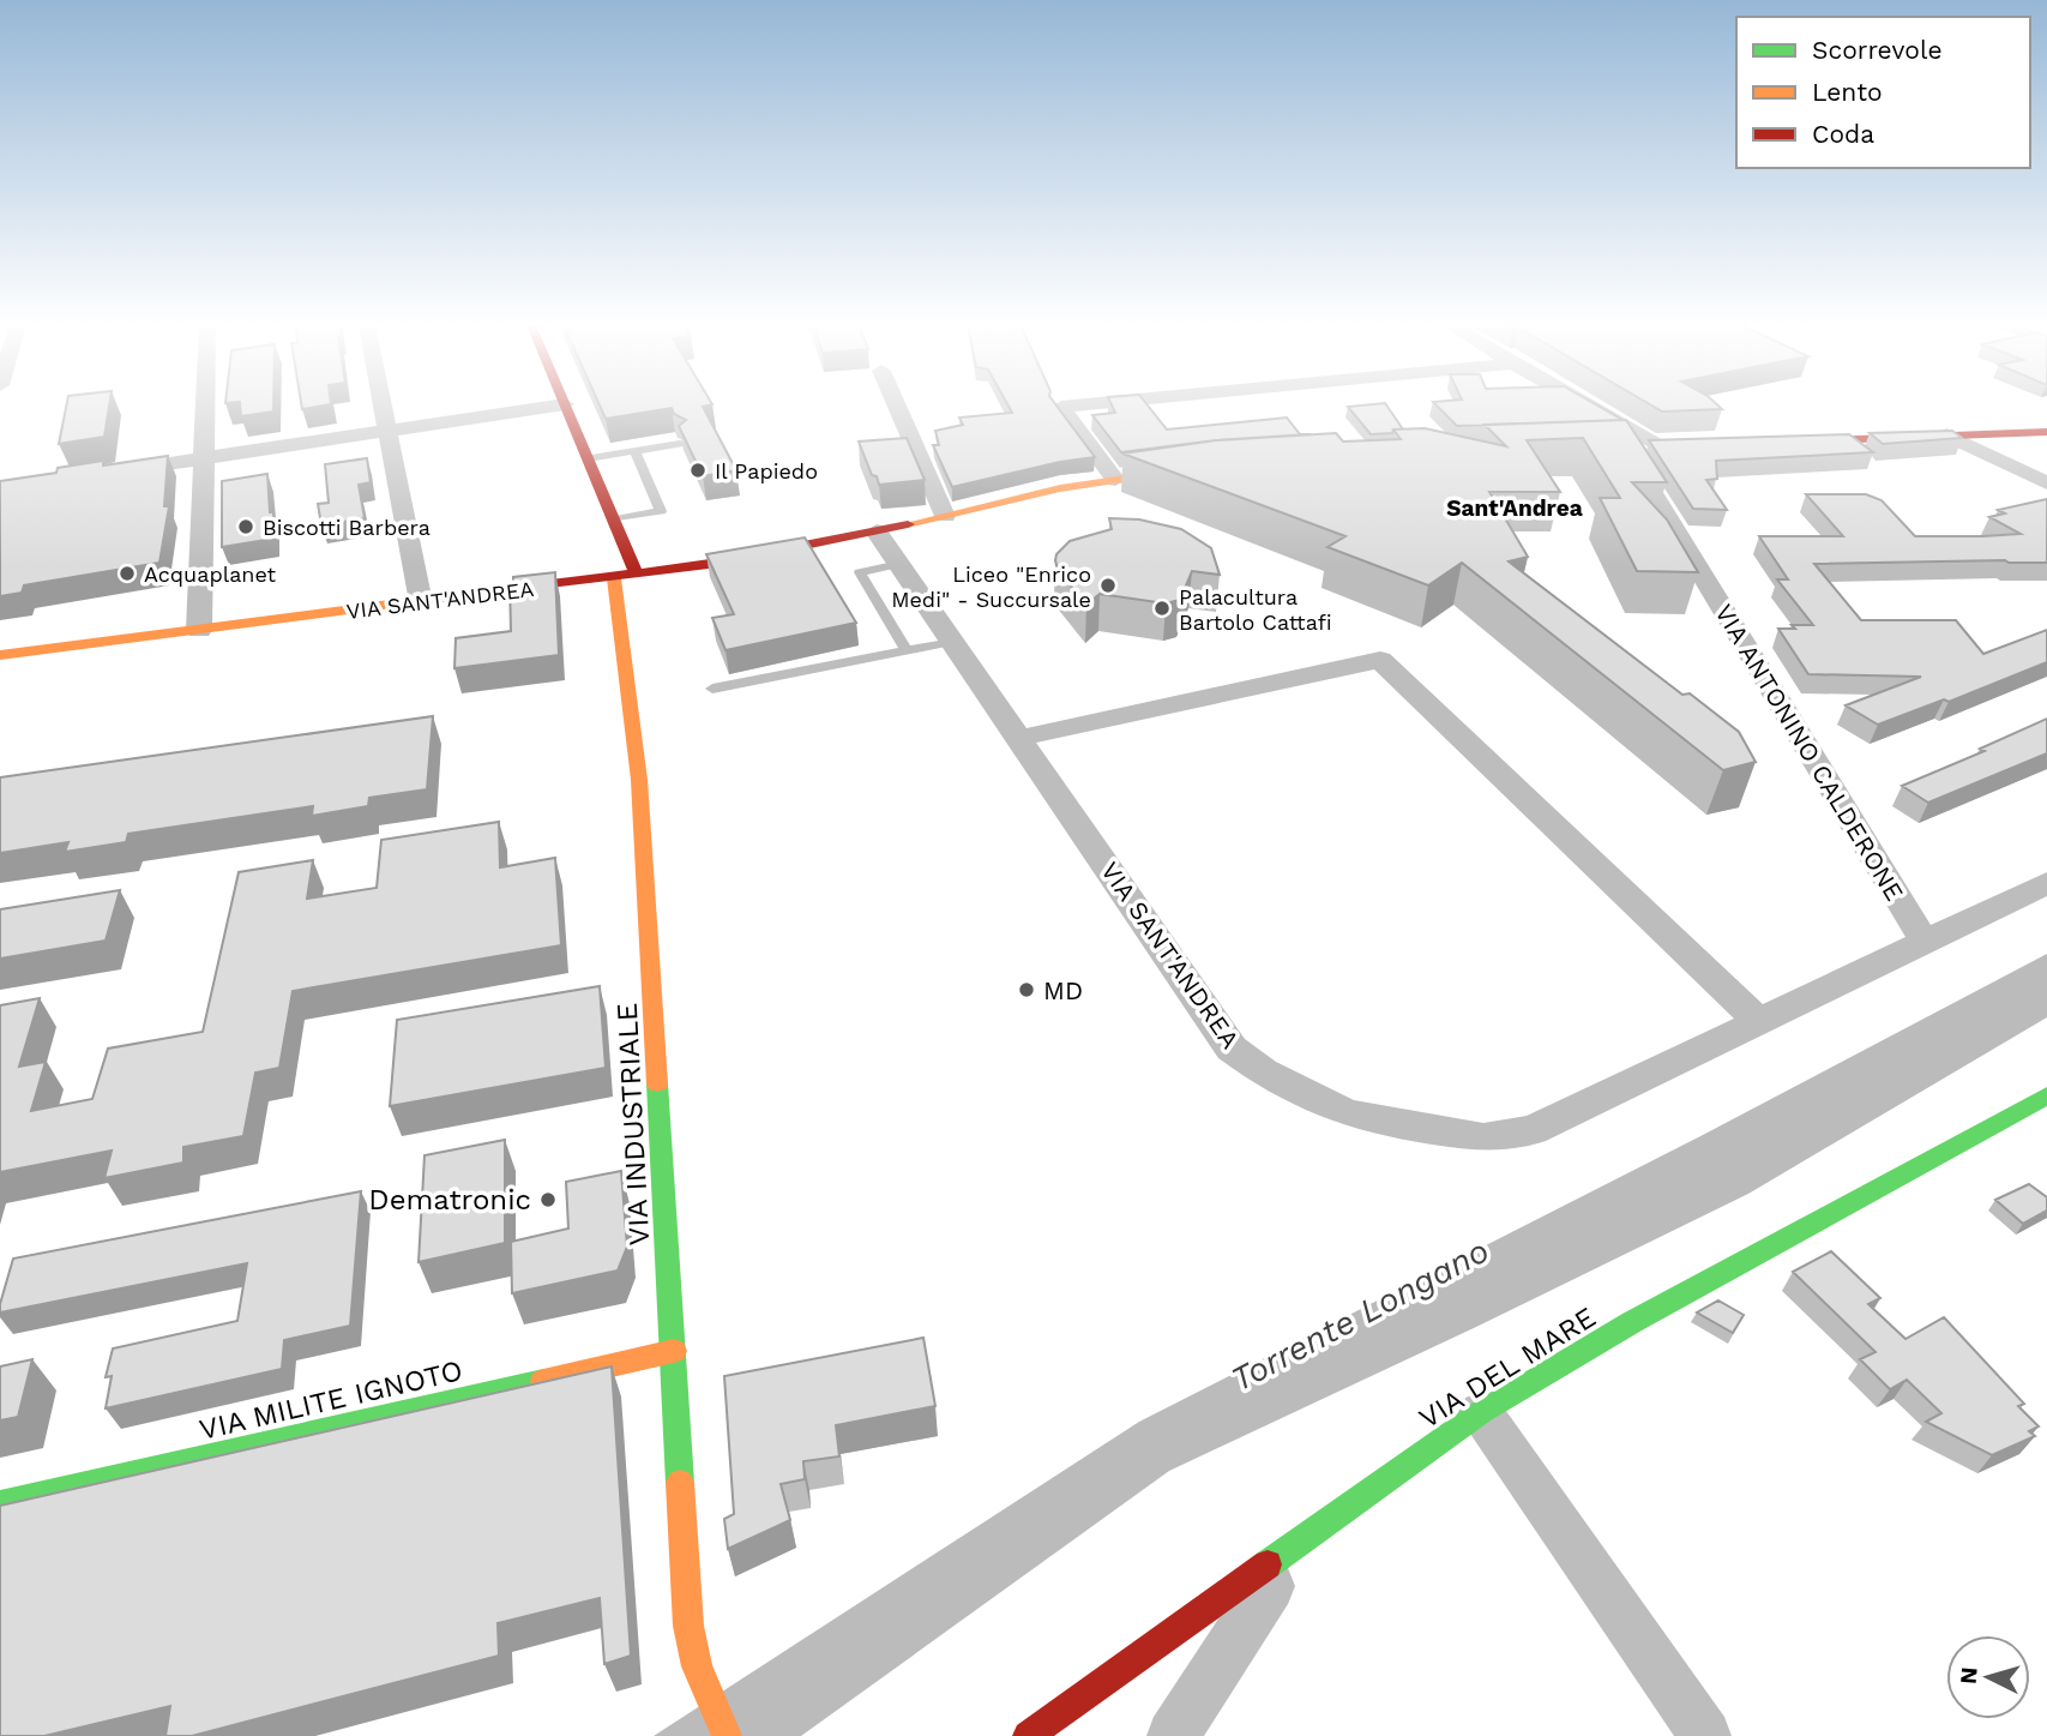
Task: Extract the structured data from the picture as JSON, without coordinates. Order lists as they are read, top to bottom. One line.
{"streets":{"street":["VIA SANT'ANDREA","VIA ANTONINO CALDERONE","VIA INDUSTRIALE","VIA DEL MARE","VIA MILITE IGNOTO"]},"crossings":[["VIA SANT'ANDREA","VIA ANTONINO CALDERONE"],["VIA SANT'ANDREA","VIA INDUSTRIALE"],["VIA INDUSTRIALE","VIA MILITE IGNOTO"]],"districts":["Sant'Andrea"],"water":["Torrente Longano"],"places":["Il Papiedo","Biscotti Barbera","Acquaplanet","Liceo \"Enrico Medi\" - Succursale","Palacultura Bartolo Cattafi","MD","Dematronic"],"legend":["Scorrevole","Lento","Coda"],"north":"left"}
